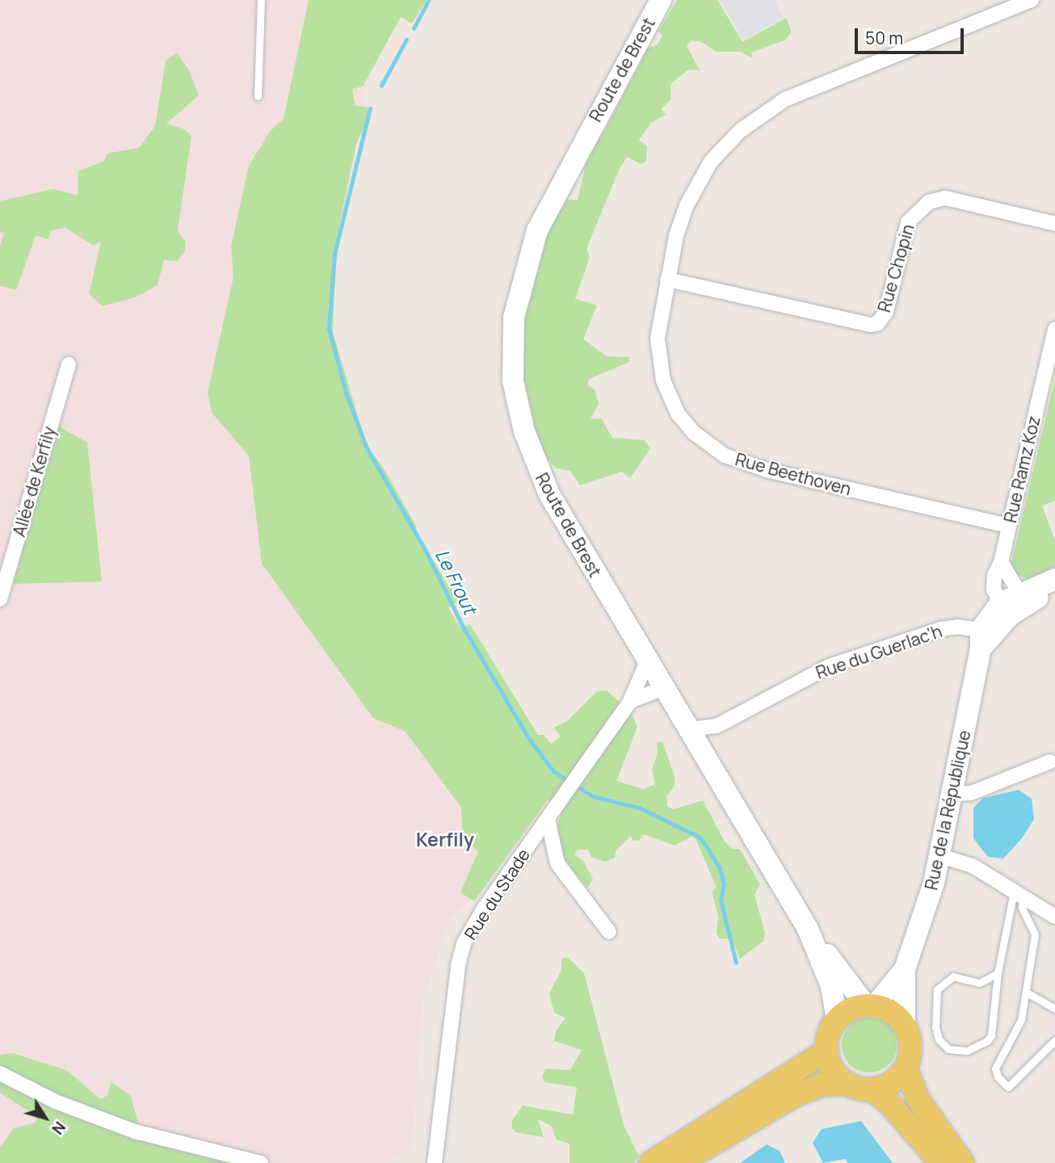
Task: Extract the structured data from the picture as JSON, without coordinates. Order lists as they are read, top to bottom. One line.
{"streets":{"main road":["Route de Brest","Rue de la République"],"street":["Rue Chopin","Rue Ramz Koz","Rue Beethoven","Allée de Kerfily","Rue du Guerlac'h","Rue du Stade"]},"crossings":[["Route de Brest","Rue du Guerlac'h"],["Route de Brest","Rue de la République"],["Route de Brest","Rue du Stade"],["Rue Chopin","Rue Beethoven"],["Rue Ramz Koz","Rue Beethoven"],["Rue Ramz Koz","Rue de la République"],["Rue du Guerlac'h","Rue de la République"]],"districts":["Kerfily"],"water":["Le Frout"],"scale_bar":"50 m","north":"bottom right"}
